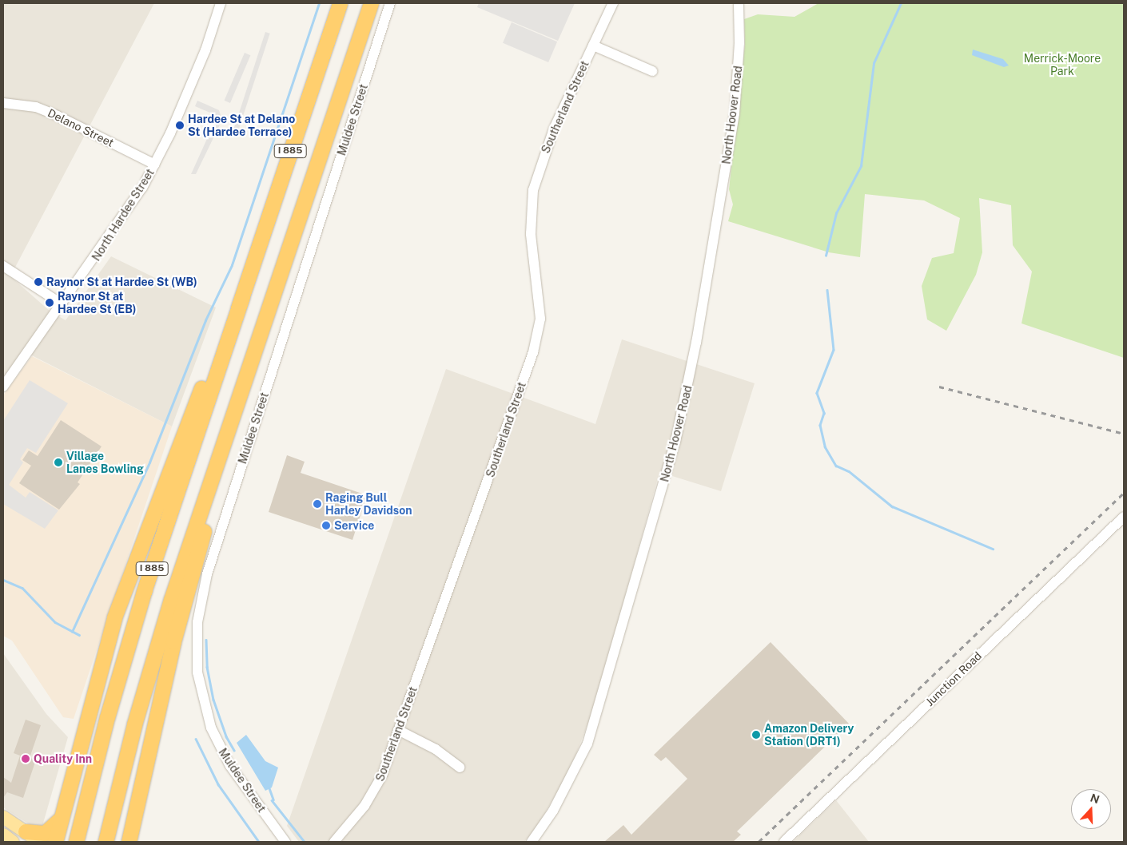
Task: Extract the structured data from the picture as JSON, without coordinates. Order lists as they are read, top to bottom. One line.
{"streets":{"highway":["I 885"],"street":["Southerland Street","North Hoover Road","Muldee Street","Delano Street","North Hardee Street","Junction Road"]},"crossings":[["Delano Street","North Hardee Street"]],"parks":["Merrick-Moore Park"],"places":["Hardee St at Delano St (Hardee Terrace)","Raynor St at Hardee St (WB)","Raynor St at Hardee St (EB)","Village Lanes Bowling","Raging Bull Harley Davidson","Service","Amazon Delivery Station (DRT1)","Quality Inn"],"north":"top"}
